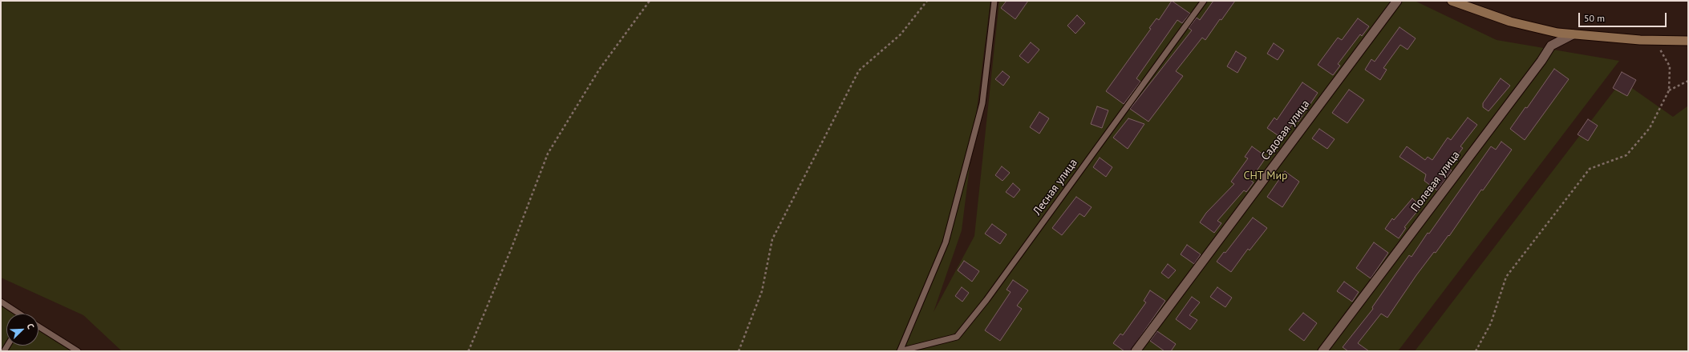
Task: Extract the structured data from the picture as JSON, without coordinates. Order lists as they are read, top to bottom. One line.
{"streets":{"street":["Садовая улица","Полевая улица"],"lane":["Лесная улица"]},"parks":["СНТ Мир"],"scale_bar":"50 m","north":"top right"}
